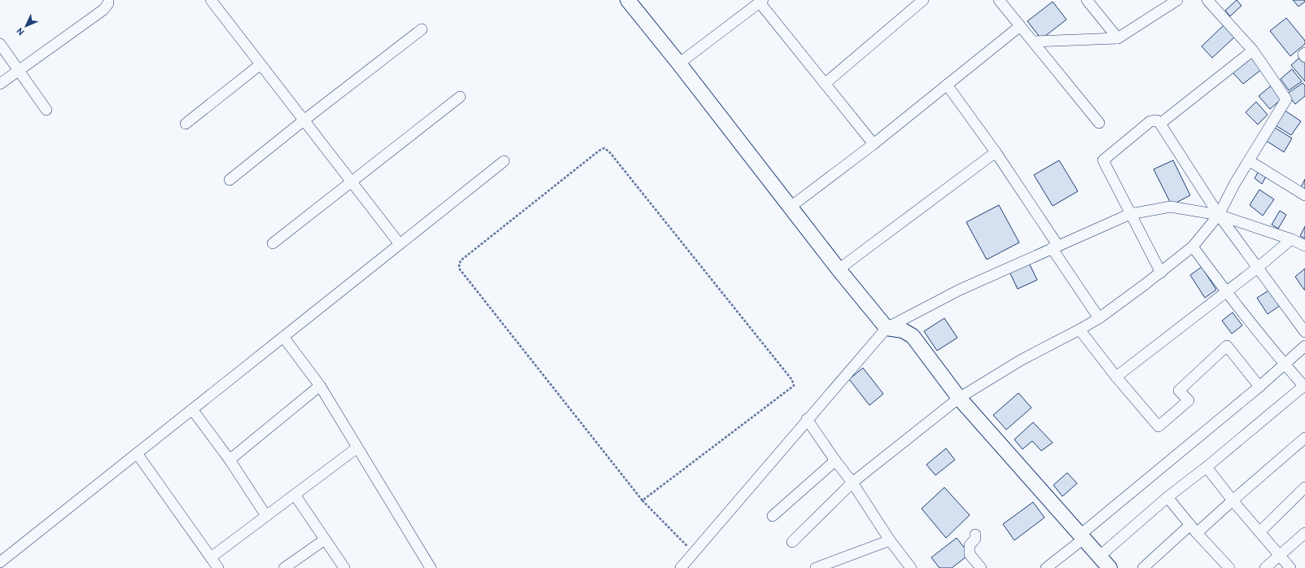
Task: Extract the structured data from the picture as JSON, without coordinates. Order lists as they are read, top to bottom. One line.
{"north":"bottom left"}
